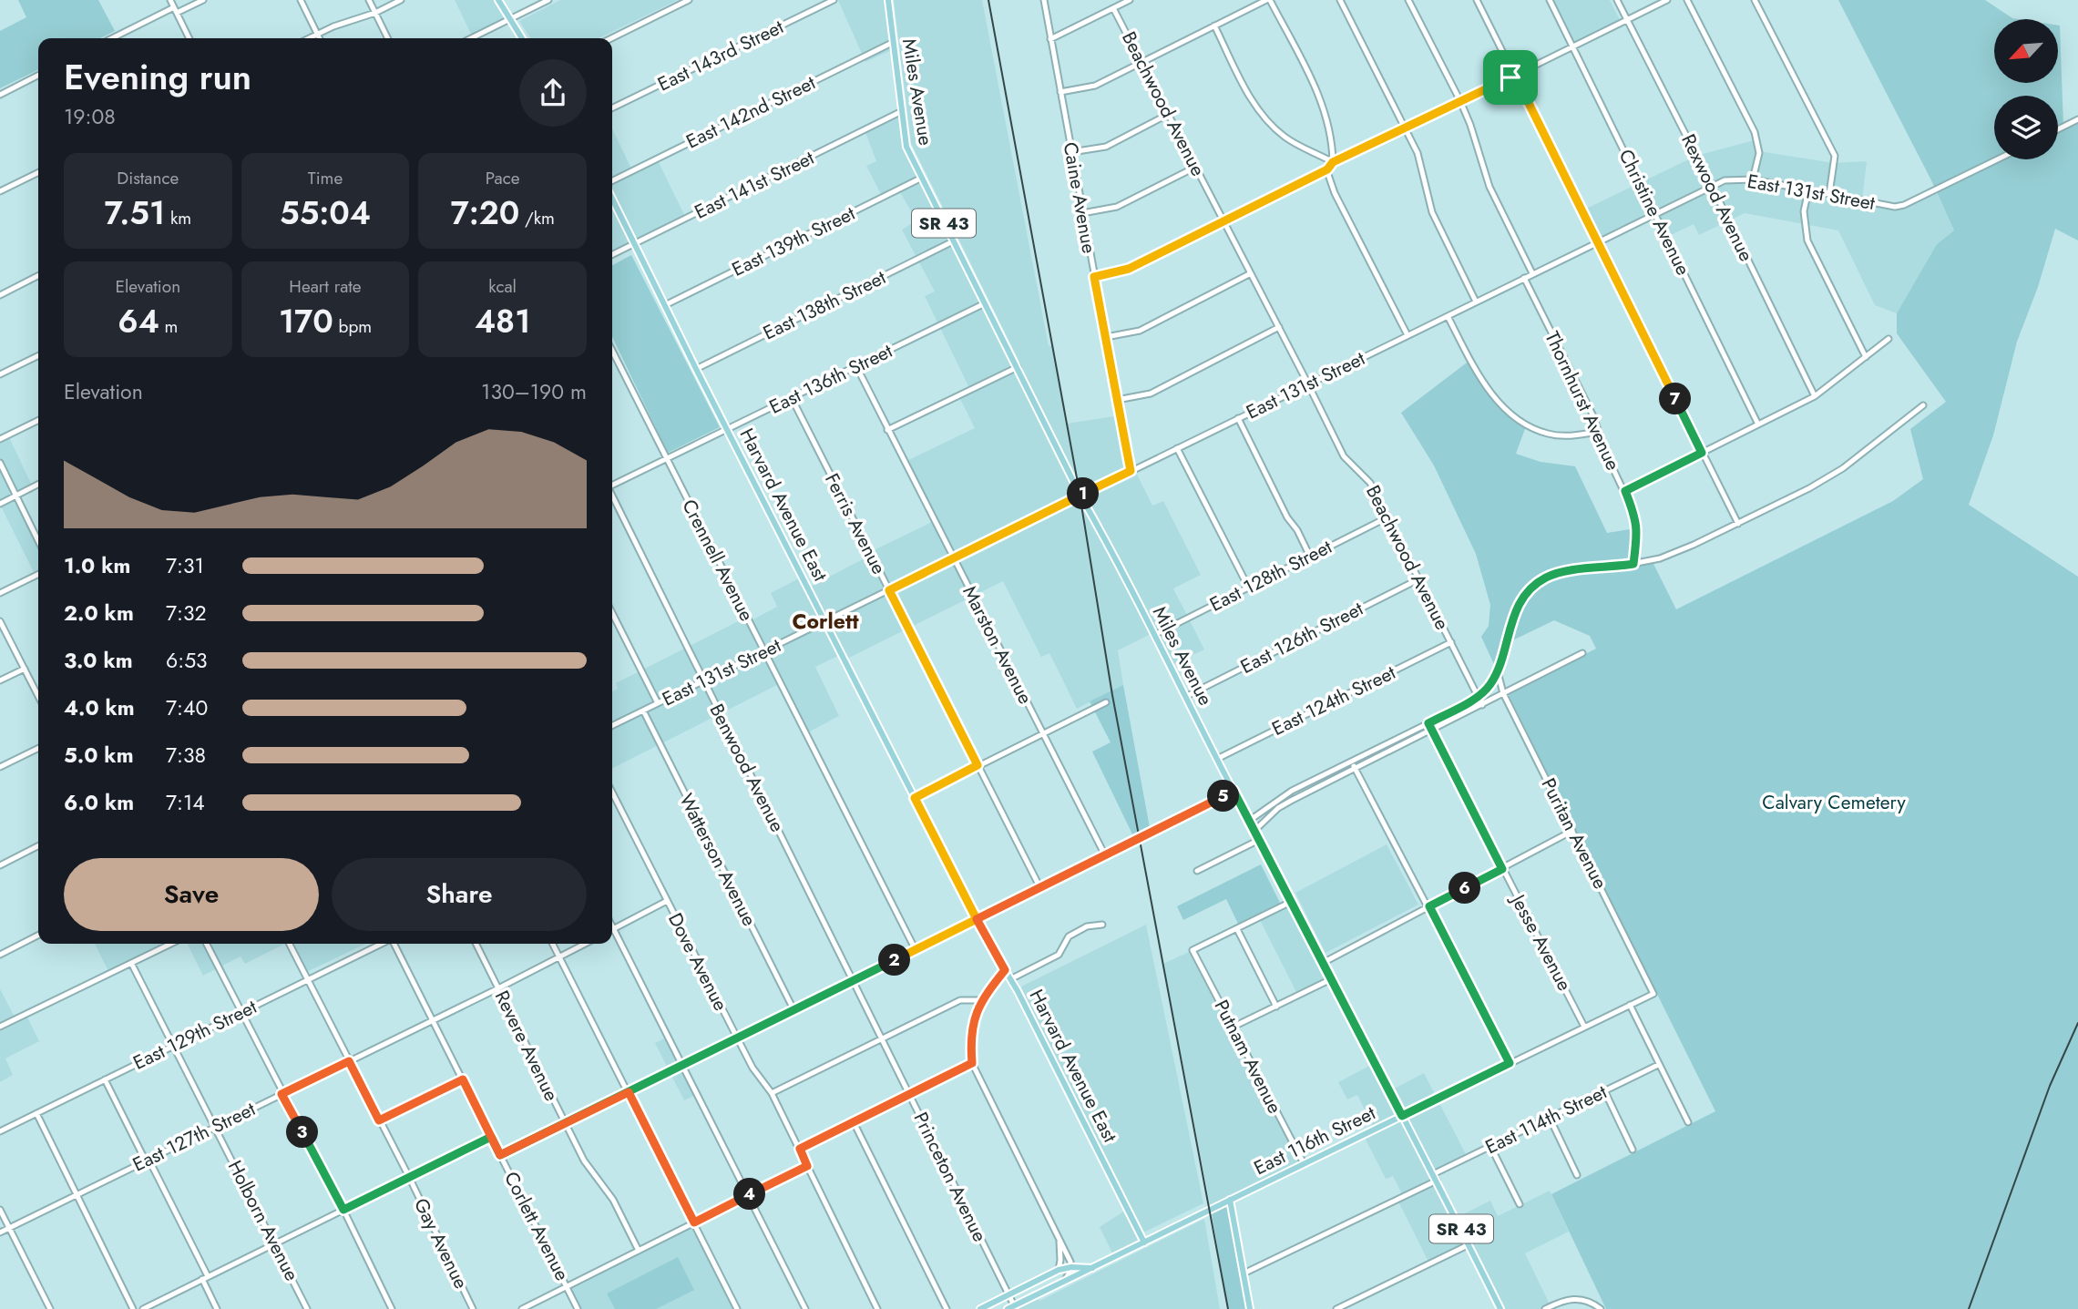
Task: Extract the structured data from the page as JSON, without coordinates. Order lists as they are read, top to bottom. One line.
{"streets":{"main road":["Miles Avenue","SR 43","Harvard Avenue East","East 116th Street"],"street":["East 143rd Street","Beachwood Avenue","East 142nd Street","East 141st Street","East 131st Street","Caine Avenue","Rexwood Avenue","Christine Avenue","East 139th Street","East 138th Street","East 136th Street","Thornhurst Avenue","Ferris Avenue","Crennell Avenue","East 128th Street","East 126th Street","Marston Avenue","East 124th Street","Benwood Avenue","Puritan Avenue","Watterson Avenue","Jesse Avenue","Dove Avenue","East 129th Street","Revere Avenue","Putnam Avenue","East 114th Street","East 127th Street","Princeton Avenue","Holborn Avenue","Corlett Avenue","Gay Avenue"]},"crossings":[["Miles Avenue","East 142nd Street"],["Miles Avenue","East 141st Street"],["Miles Avenue","East 131st Street"],["Miles Avenue","East 139th Street"],["Miles Avenue","East 138th Street"],["Miles Avenue","East 136th Street"],["Miles Avenue","East 128th Street"],["Miles Avenue","East 126th Street"],["Miles Avenue","East 124th Street"],["Miles Avenue","East 114th Street"],["Miles Avenue","East 116th Street"],["Beachwood Avenue","East 131st Street"],["Beachwood Avenue","East 128th Street"],["Beachwood Avenue","East 126th Street"],["Beachwood Avenue","East 124th Street"],["East 141st Street","Harvard Avenue East"],["East 131st Street","Caine Avenue"],["East 131st Street","Rexwood Avenue"],["East 131st Street","Christine Avenue"],["East 131st Street","Thornhurst Avenue"],["East 131st Street","Harvard Avenue East"],["East 131st Street","Ferris Avenue"],["East 131st Street","Crennell Avenue"],["East 131st Street","Marston Avenue"],["East 131st Street","Benwood Avenue"],["East 131st Street","Watterson Avenue"],["East 139th Street","Harvard Avenue East"],["East 138th Street","Harvard Avenue East"],["East 136th Street","Harvard Avenue East"],["East 136th Street","Ferris Avenue"],["East 136th Street","Crennell Avenue"],["East 136th Street","Marston Avenue"],["Harvard Avenue East","East 116th Street"],["Benwood Avenue","Princeton Avenue"],["Puritan Avenue","East 116th Street"],["Jesse Avenue","East 116th Street"],["East 129th Street","Holborn Avenue"],["East 129th Street","Gay Avenue"],["Revere Avenue","East 127th Street"],["Putnam Avenue","East 116th Street"],["East 127th Street","Holborn Avenue"],["East 127th Street","Corlett Avenue"],["East 127th Street","Gay Avenue"],["East 116th Street","Princeton Avenue"]],"districts":["Corlett"],"parks":["Calvary Cemetery"],"north":"bottom left","page":{"heading":["Evening run","19:08"],"stats":[["Distance","7.51 km"],["Time","55:04"],["Pace","7:20 /km"],["Elevation","64 m"],["Heart rate","170 bpm"],["kcal","481"]],"chart":["Elevation","130–190 m"],"pins":["7","1","5","6","2","3","4"],"list":[{"name":"1.0 km","note":"7:31"},{"name":"2.0 km","note":"7:32"},{"name":"3.0 km","note":"6:53"},{"name":"4.0 km","note":"7:40"},{"name":"5.0 km","note":"7:38"},{"name":"6.0 km","note":"7:14"}],"buttons":["Save","Share"]}}
